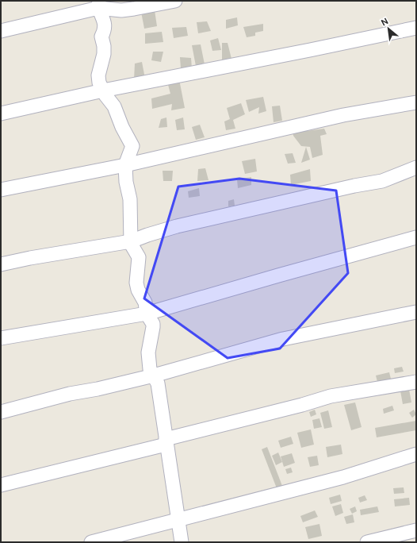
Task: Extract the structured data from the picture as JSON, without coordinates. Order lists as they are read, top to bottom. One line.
{"north":"top left"}
